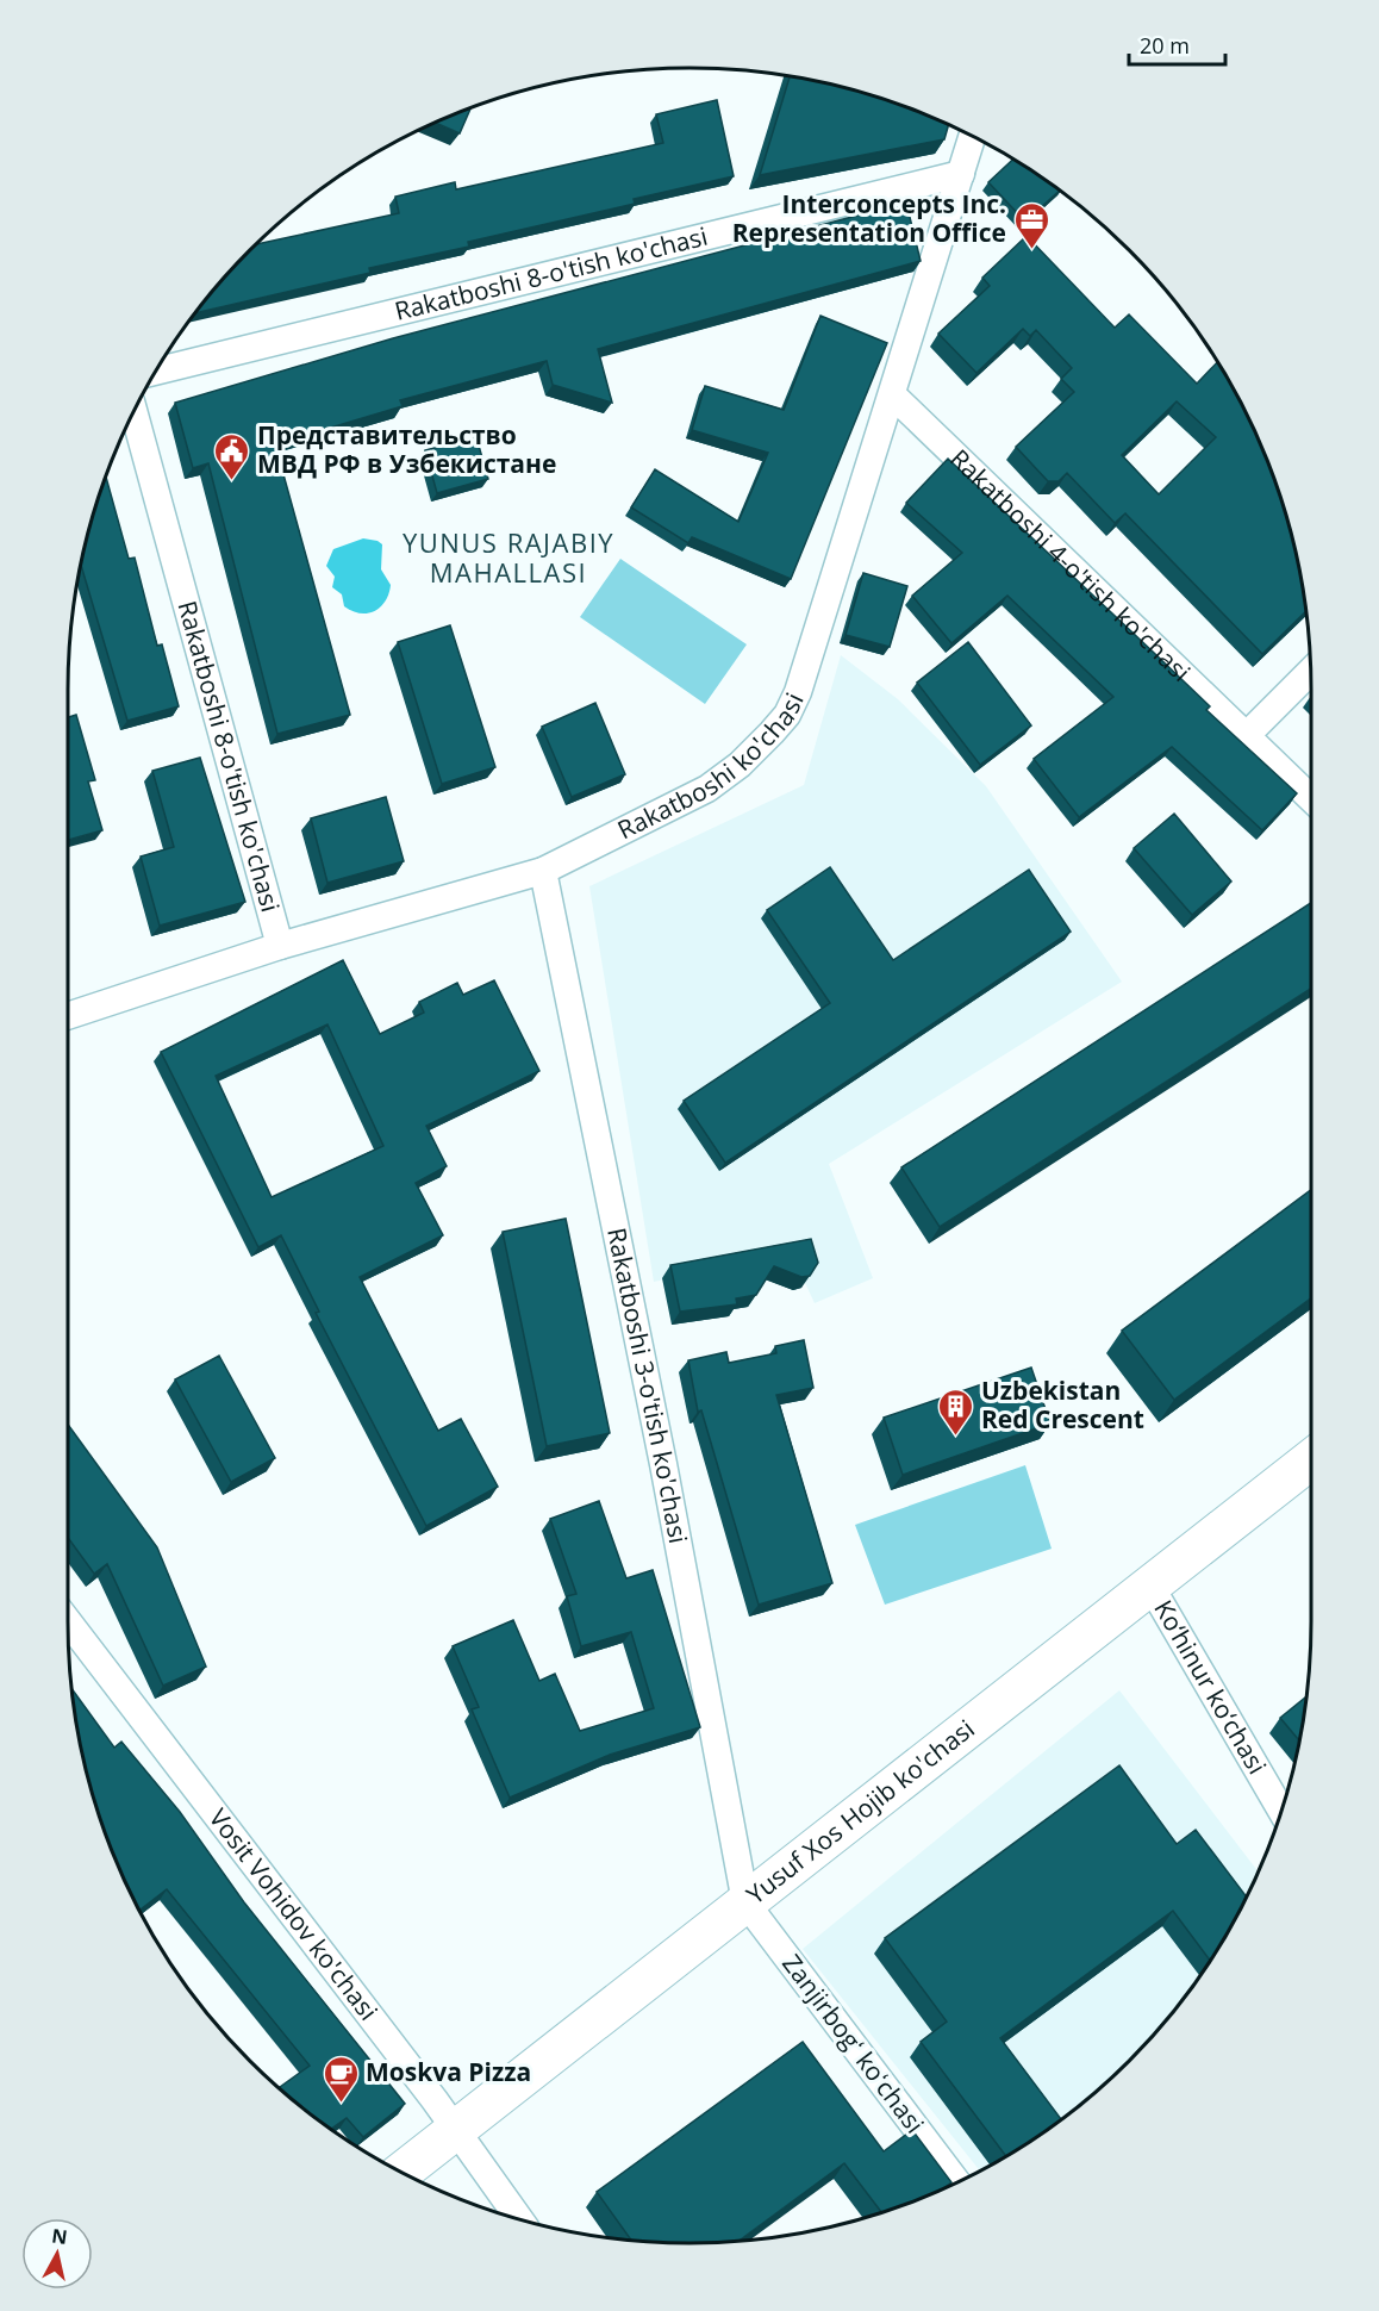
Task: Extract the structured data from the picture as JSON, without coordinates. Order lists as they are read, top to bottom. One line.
{"streets":{"main road":["Yusuf Xos Hojib ko'chasi"],"street":["Rakatboshi 8-o'tish ko'chasi","Rakatboshi 4-o'tish ko'chasi","Rakatboshi ko'chasi","Rakatboshi 3-o'tish ko'chasi","Ko‘hinur ko‘chasi","Vosit Vohidov ko'chasi","Zanjirbogʻ koʻchasi"]},"crossings":[["Rakatboshi 8-o'tish ko'chasi","Rakatboshi ko'chasi"],["Rakatboshi 4-o'tish ko'chasi","Rakatboshi ko'chasi"],["Rakatboshi ko'chasi","Rakatboshi 3-o'tish ko'chasi"],["Rakatboshi 3-o'tish ko'chasi","Yusuf Xos Hojib ko'chasi"],["Rakatboshi 3-o'tish ko'chasi","Zanjirbogʻ koʻchasi"],["Ko‘hinur ko‘chasi","Yusuf Xos Hojib ko'chasi"],["Yusuf Xos Hojib ko'chasi","Vosit Vohidov ko'chasi"],["Yusuf Xos Hojib ko'chasi","Zanjirbogʻ koʻchasi"]],"districts":["YUNUS RAJABIY MAHALLASI"],"places":{"office":["Interconcepts Inc. Representation Office"],"public building":["Представительство МВД РФ в Узбекистане"],"building":["Uzbekistan Red Crescent"],"cafe":["Moskva Pizza"]},"scale_bar":"20 m","north":"top"}
